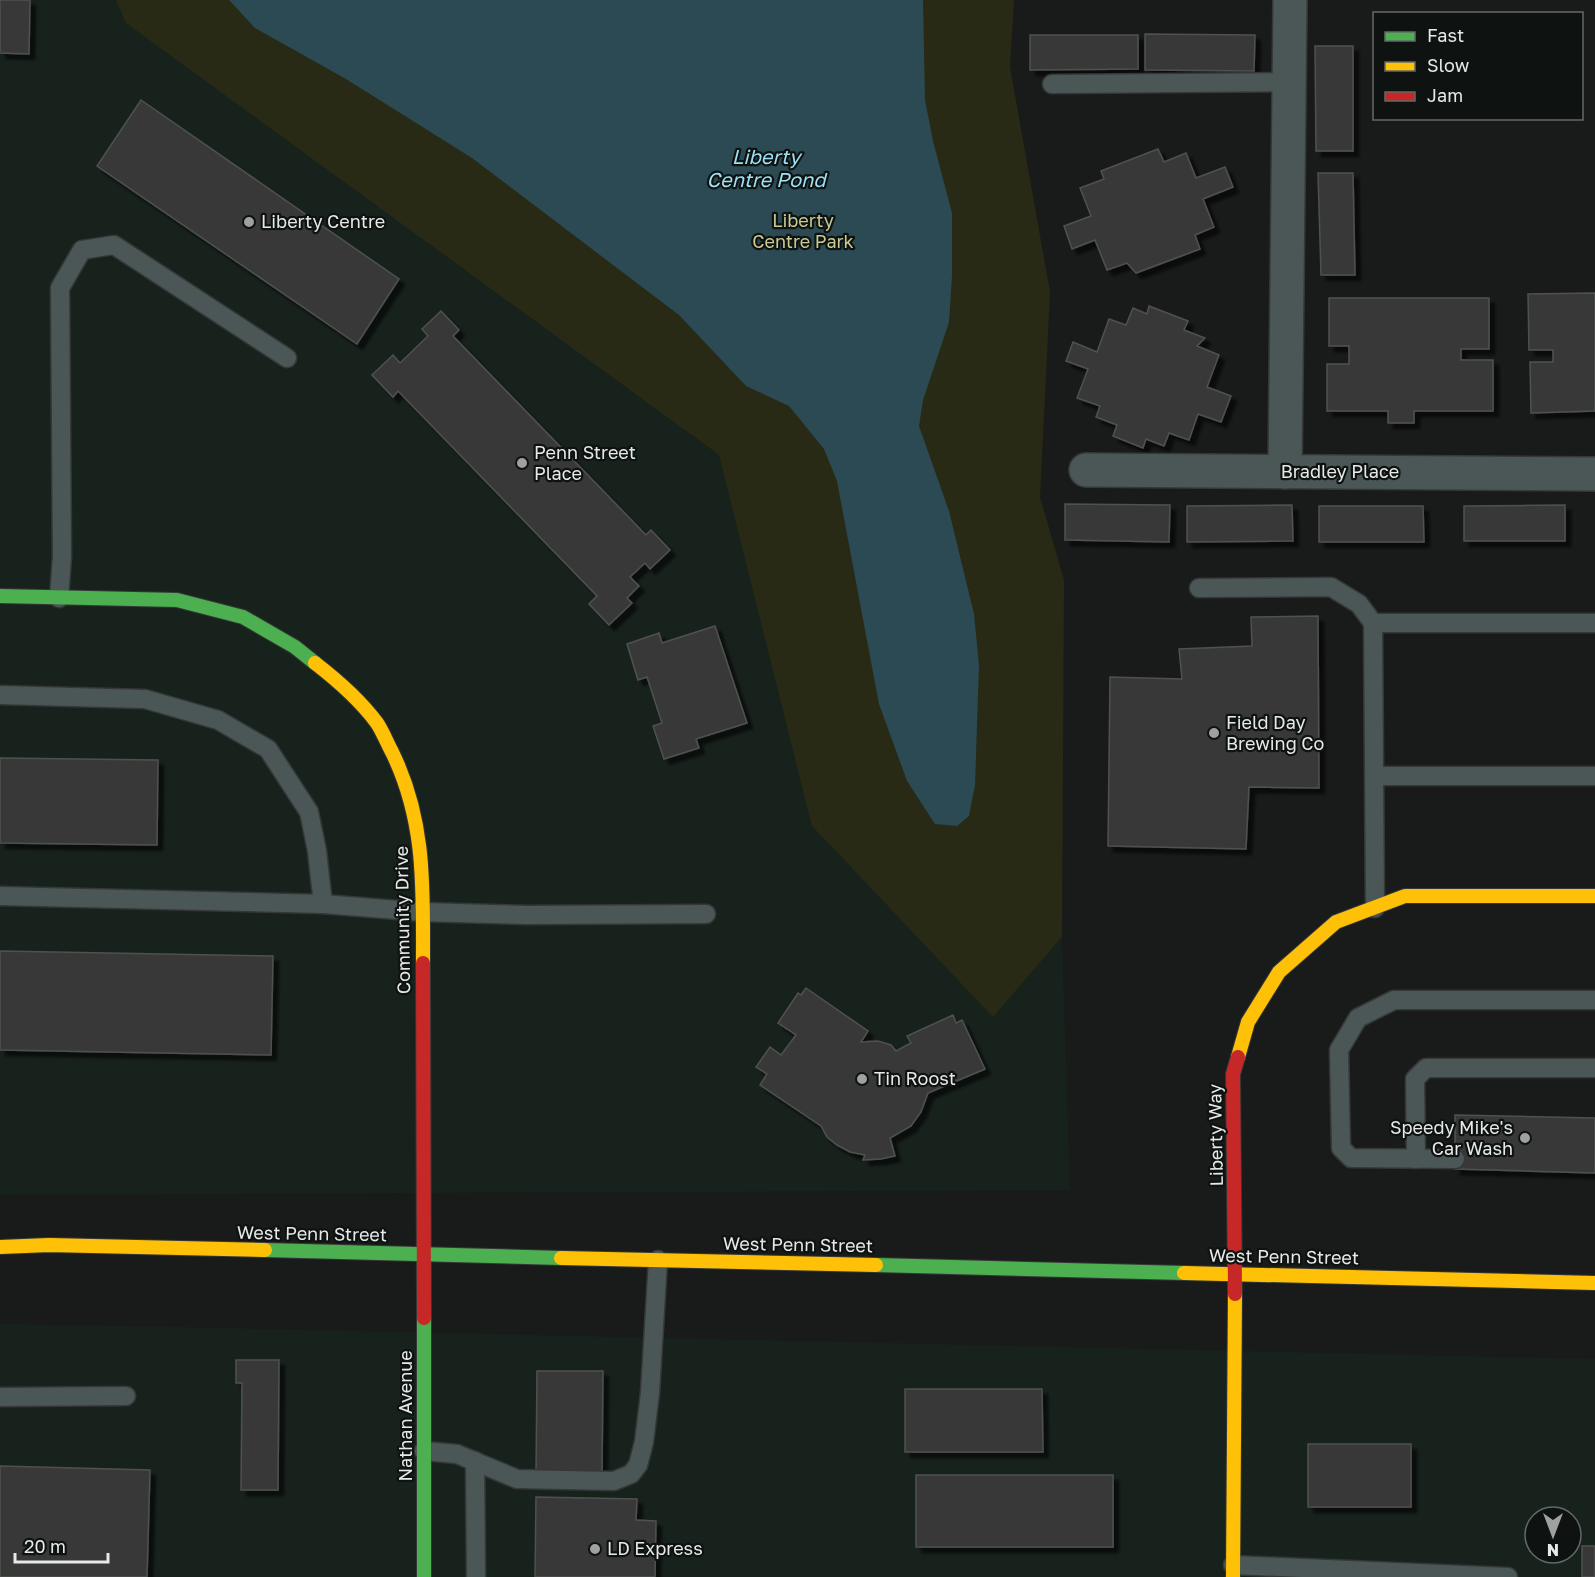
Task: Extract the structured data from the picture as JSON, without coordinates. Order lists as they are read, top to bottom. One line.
{"streets":{"street":["Bradley Place","Community Drive","Liberty Way","West Penn Street","Nathan Avenue"]},"crossings":[["Community Drive","West Penn Street"],["Community Drive","Nathan Avenue"],["Liberty Way","West Penn Street"],["West Penn Street","Nathan Avenue"]],"water":["Liberty Centre Pond"],"parks":["Liberty Centre Park"],"places":["Liberty Centre","Penn Street Place","Field Day Brewing Co","Tin Roost","Speedy Mike's Car Wash","LD Express"],"legend":["Fast","Slow","Jam"],"scale_bar":"20 m","north":"bottom"}
